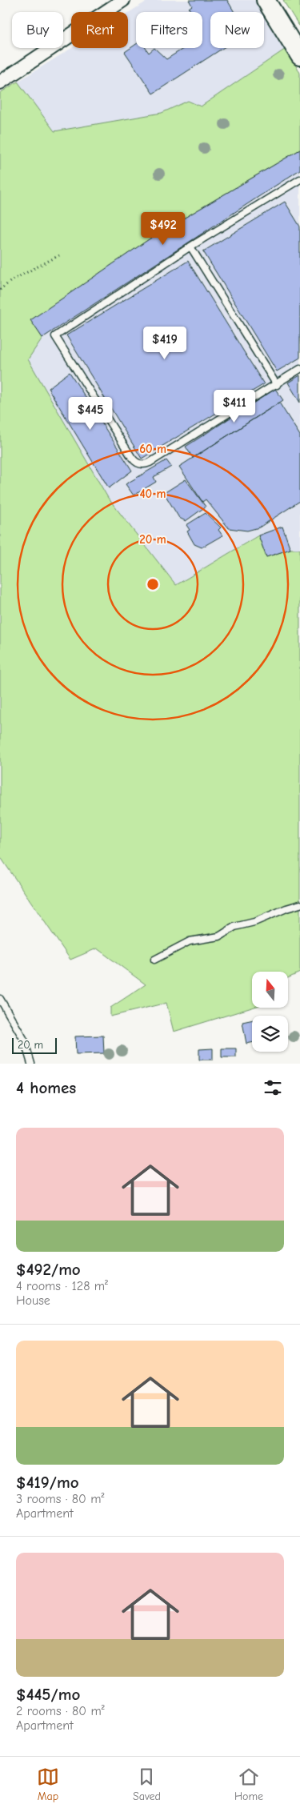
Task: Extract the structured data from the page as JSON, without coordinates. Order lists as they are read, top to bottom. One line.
{"scale_bar":"20 m","north":"top","page":{"chip":["Buy","Rent","Filters","New"],"price":["$492","$419","$411","$445"],"scale":"20 m","heading":"4 homes","list":[{"name":"$492/mo","note":"4 rooms · 128 m² · House"},{"name":"$419/mo","note":"3 rooms · 80 m² · Apartment"},{"name":"$445/mo","note":"2 rooms · 80 m² · Apartment"}],"tabs":["Map","Saved","Home"]},"rings":["60 m","40 m","20 m"]}
